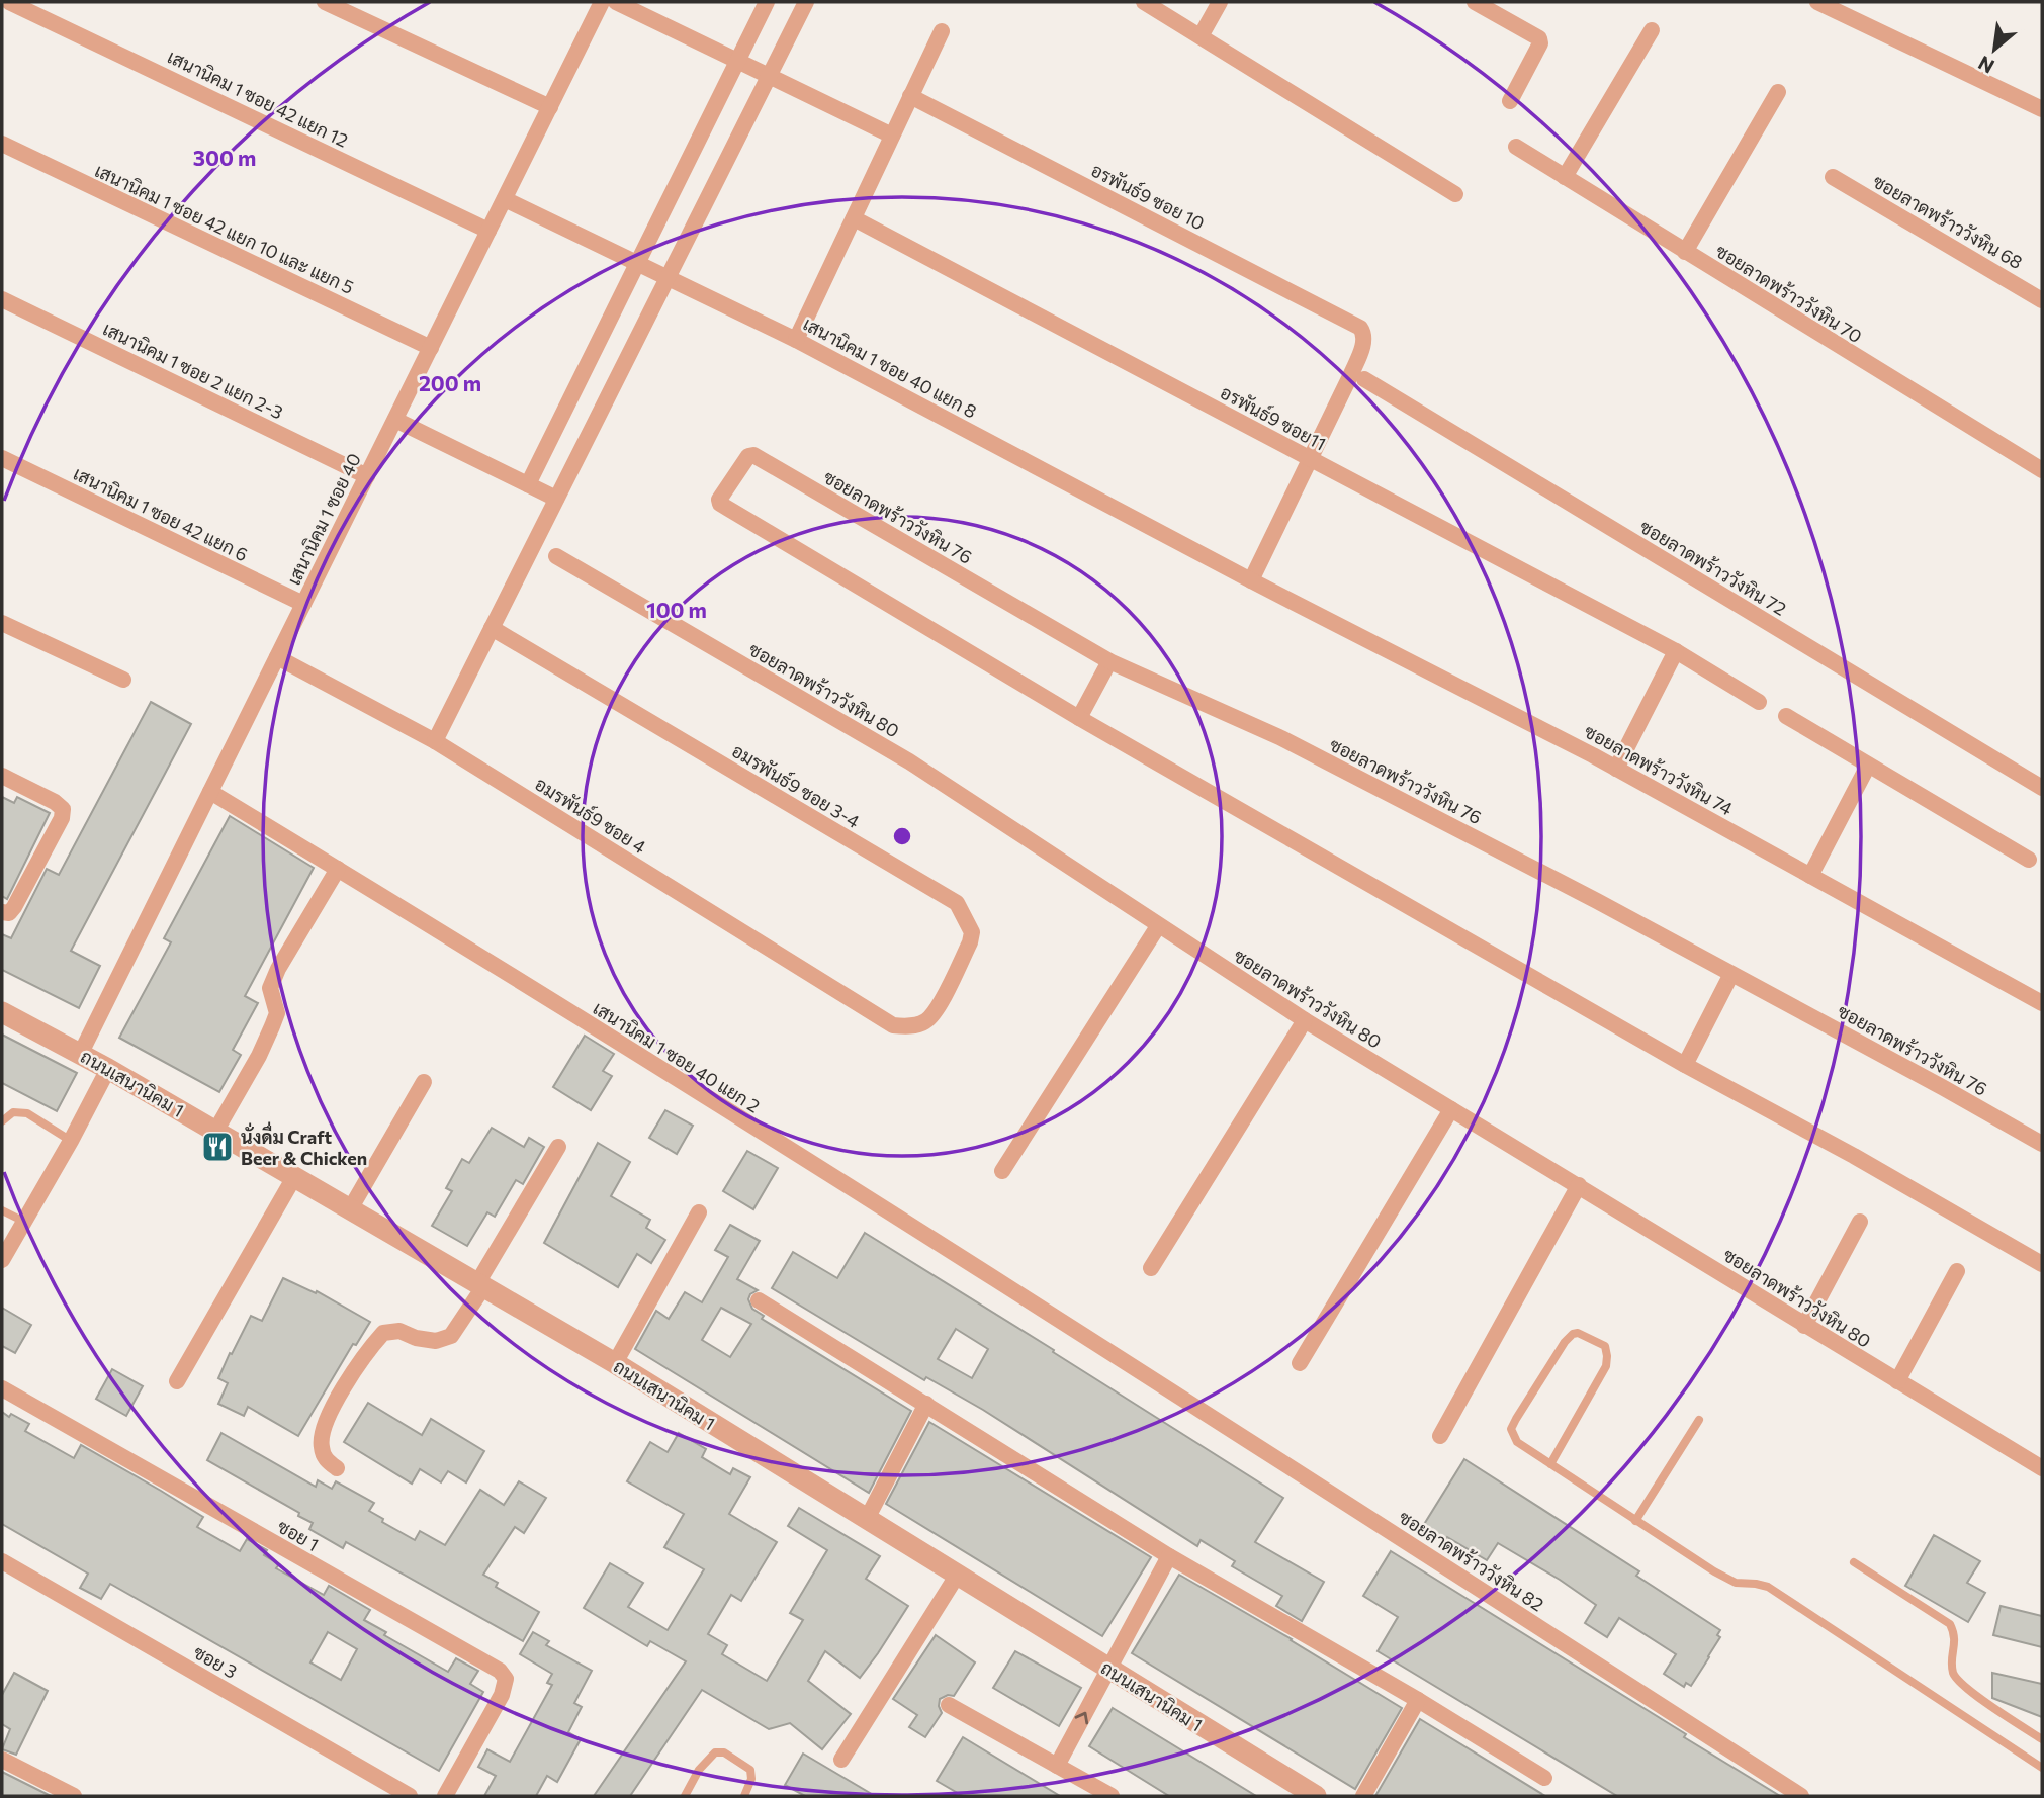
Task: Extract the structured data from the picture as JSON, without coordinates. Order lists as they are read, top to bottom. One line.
{"streets":{"street":["เสนานิคม 1 ซอย 42 แยก 12","อรพันธ์9 ซอย 10","ซอยลาดพร้าววังหิน 68","เสนานิคม 1 ซอย 42 แยก 10 และ แยก 5","ซอยลาดพร้าววังหิน 70","เสนานิคม 1 ซอย 40 แยก 8","เสนานิคม 1 ซอย 2 แยก 2-3","อรพันธ์9 ซอย11","เสนานิคม 1 ซอย 42 แยก 6","ซอยลาดพร้าววังหิน 76","เสนานิคม 1 ซอย 40","ซอยลาดพร้าววังหิน 72","ซอยลาดพร้าววังหิน 80","ซอยลาดพร้าววังหิน 74","อมรพันธ์9 ซอย 3-4","อมรพันธ์9 ซอย 4","เสนานิคม 1 ซอย 40 แยก 2","ถนนเสนานิคม 1","ซอย 1","ซอยลาดพร้าววังหิน 82","ซอย 3"]},"crossings":[["เสนานิคม 1 ซอย 42 แยก 12","เสนานิคม 1 ซอย 40"],["อรพันธ์9 ซอย 10","อรพันธ์9 ซอย11"],["เสนานิคม 1 ซอย 42 แยก 10 และ แยก 5","เสนานิคม 1 ซอย 40"],["เสนานิคม 1 ซอย 40 แยก 8","เสนานิคม 1 ซอย 40"],["เสนานิคม 1 ซอย 40 แยก 8","ซอยลาดพร้าววังหิน 74"],["เสนานิคม 1 ซอย 2 แยก 2-3","เสนานิคม 1 ซอย 40"],["เสนานิคม 1 ซอย 42 แยก 6","เสนานิคม 1 ซอย 40"],["เสนานิคม 1 ซอย 40","อมรพันธ์9 ซอย 4"],["เสนานิคม 1 ซอย 40","เสนานิคม 1 ซอย 40 แยก 2"],["เสนานิคม 1 ซอย 40","ถนนเสนานิคม 1"],["อมรพันธ์9 ซอย 3-4","อมรพันธ์9 ซอย 4"],["เสนานิคม 1 ซอย 40 แยก 2","ซอยลาดพร้าววังหิน 82"]],"places":{"restaurant":["นั่งดื่ม Craft Beer & Chicken"]},"north":"bottom left","rings":["300 m","200 m","100 m"]}
